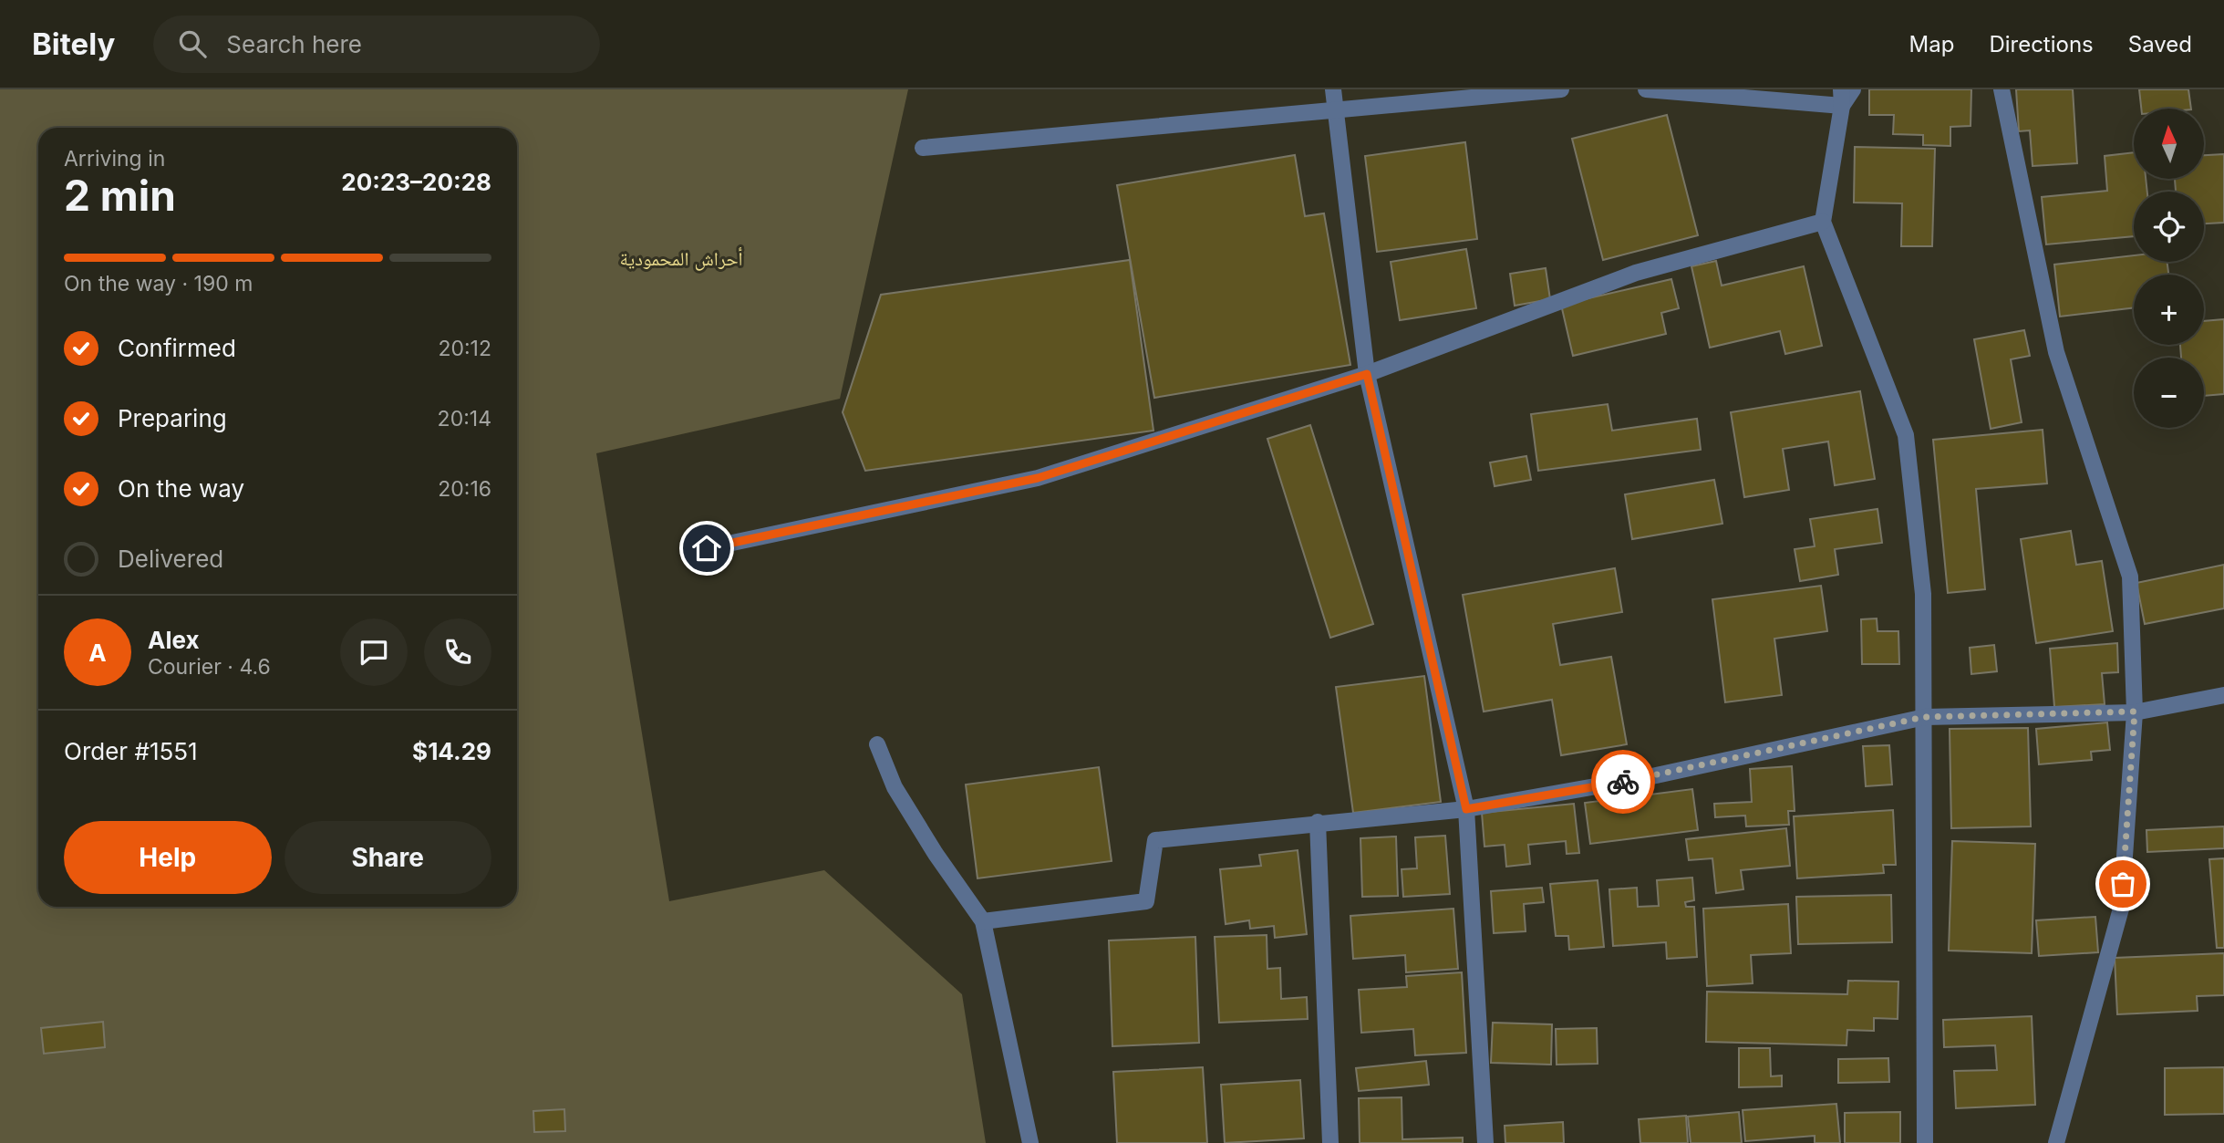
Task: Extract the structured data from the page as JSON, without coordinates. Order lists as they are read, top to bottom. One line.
{"parks":["أحراش المحمودية"],"north":"top","page":{"header":"Bitely","search":"Search here","nav":["Map","Directions","Saved"],"map_buttons":["+","−"],"heading":["2 min","Arriving in","20:23–20:28"],"panel":["Alex","Courier · 4.6","Order #1551","$14.29"],"bar":"On the way · 190 m","list":[["Confirmed","20:12"],["Preparing","20:14"],["On the way","20:16"],"Delivered"],"round":"A","buttons":["Help","Share"]}}
